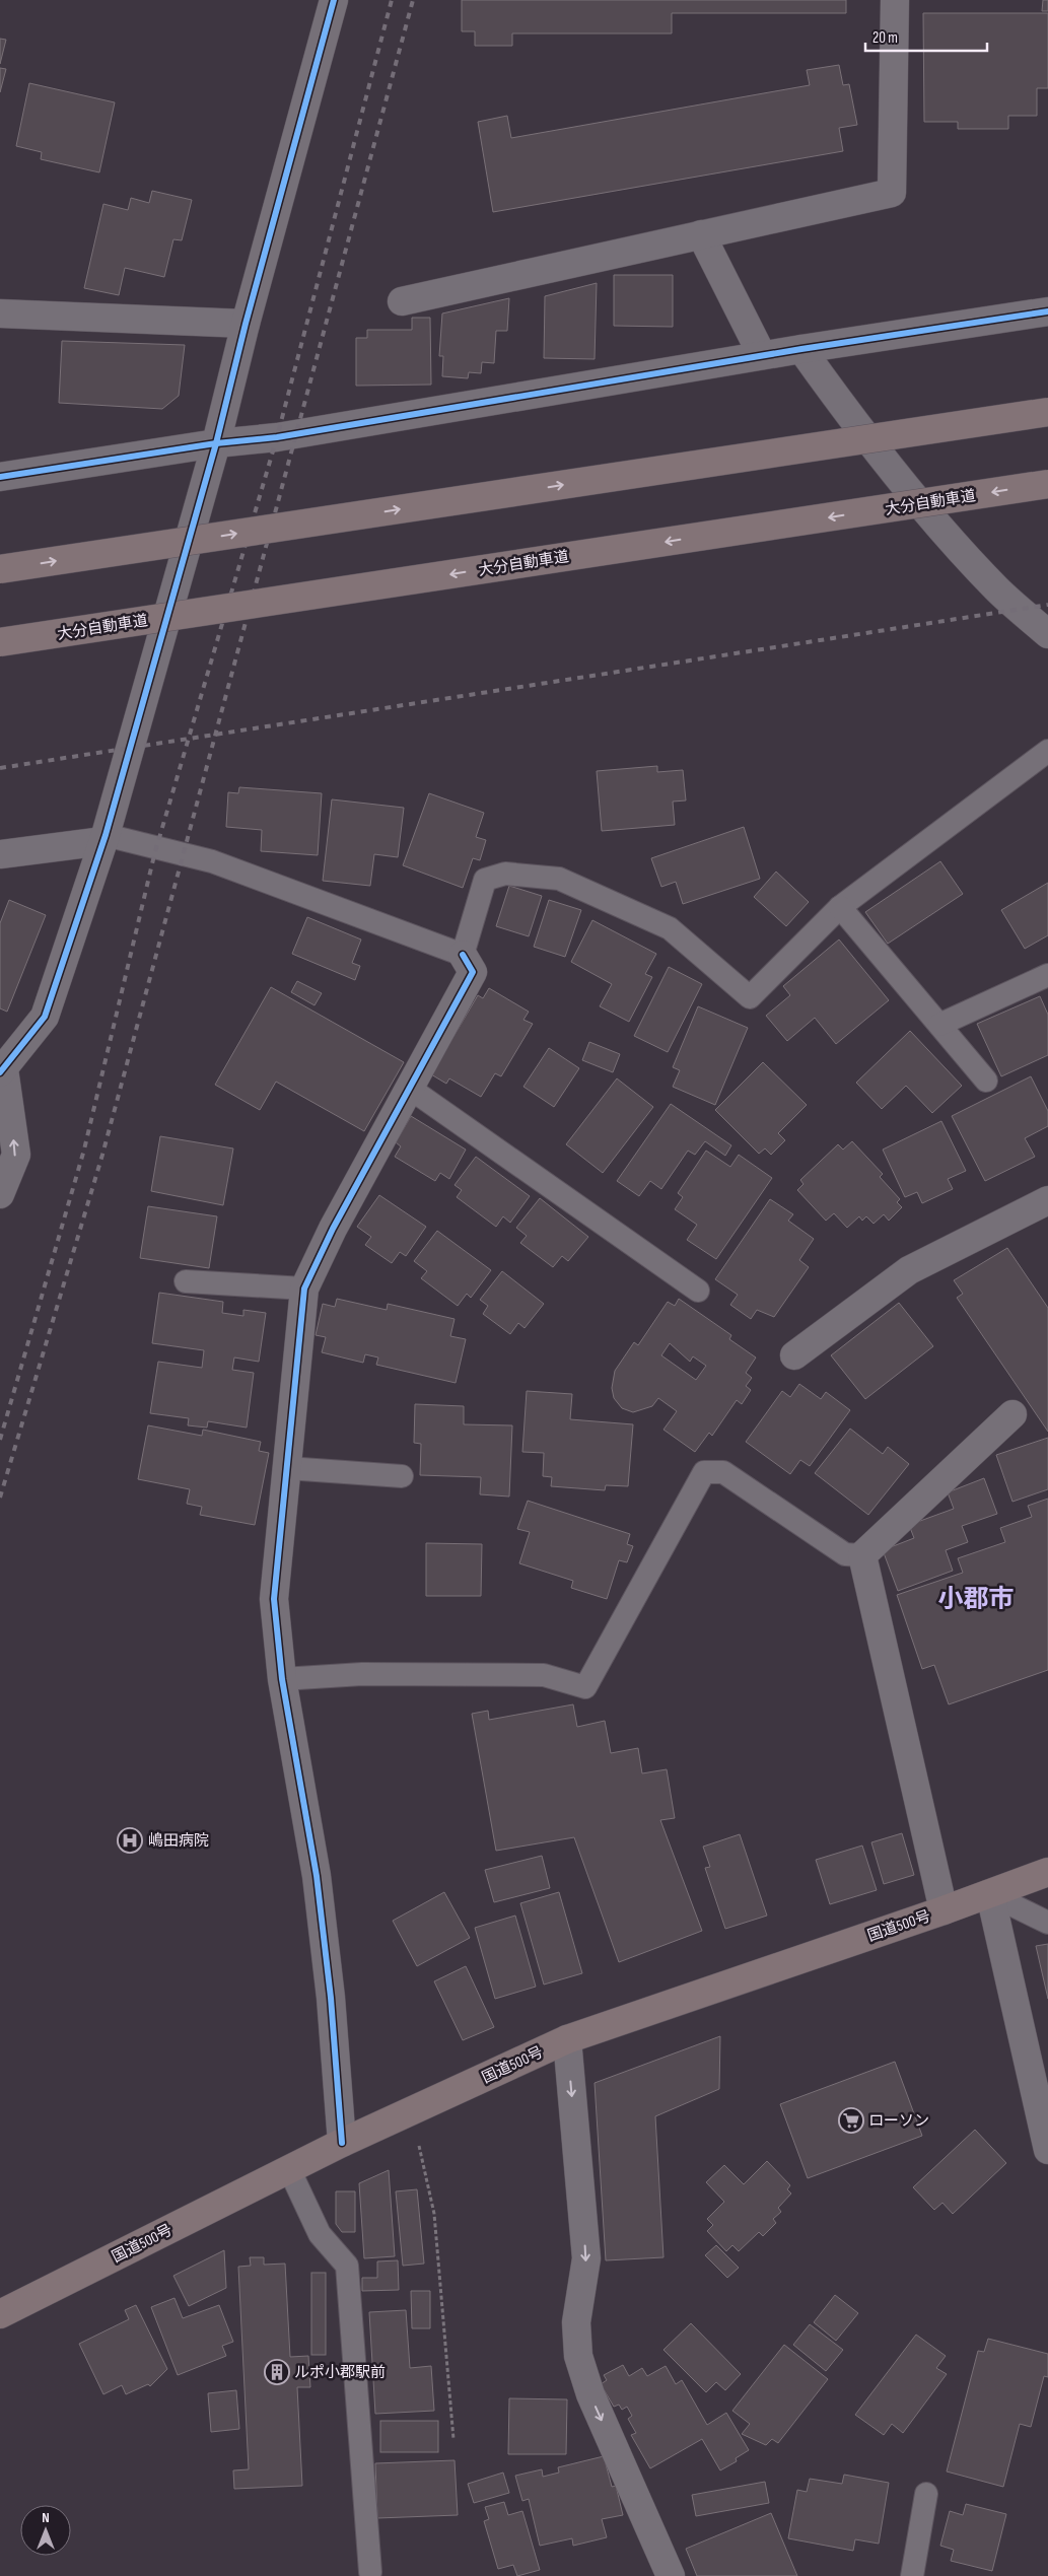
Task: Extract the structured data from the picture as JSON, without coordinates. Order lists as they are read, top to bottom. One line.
{"streets":{"highway":["大分自動車道","国道500号"]},"districts":["小郡市"],"places":{"hospital":["嶋田病院"],"supermarket":["ローソン"],"building":["ルポ小郡駅前"]},"scale_bar":"20 m","north":"top"}
